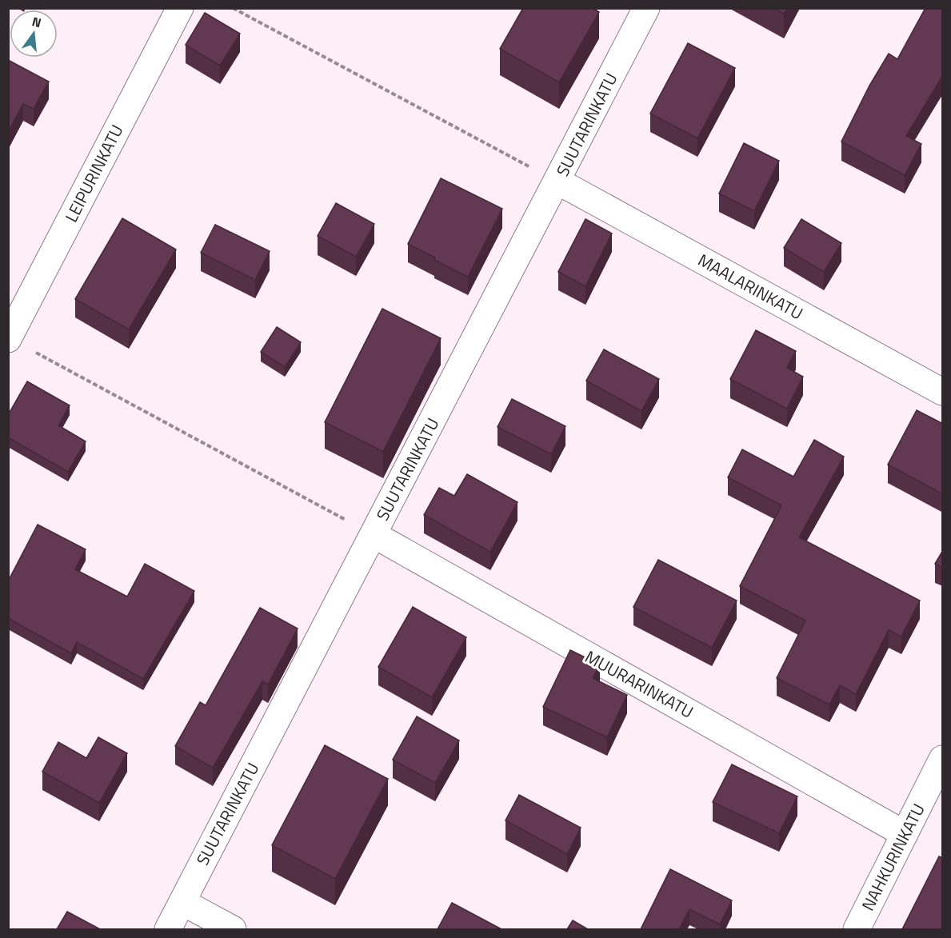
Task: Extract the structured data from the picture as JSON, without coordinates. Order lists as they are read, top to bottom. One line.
{"streets":{"street":["SUUTARINKATU","LEIPURINKATU","MAALARINKATU","MUURARINKATU","NAHKURINKATU"]},"crossings":[["SUUTARINKATU","MAALARINKATU"],["SUUTARINKATU","MUURARINKATU"],["MUURARINKATU","NAHKURINKATU"]],"north":"top"}
